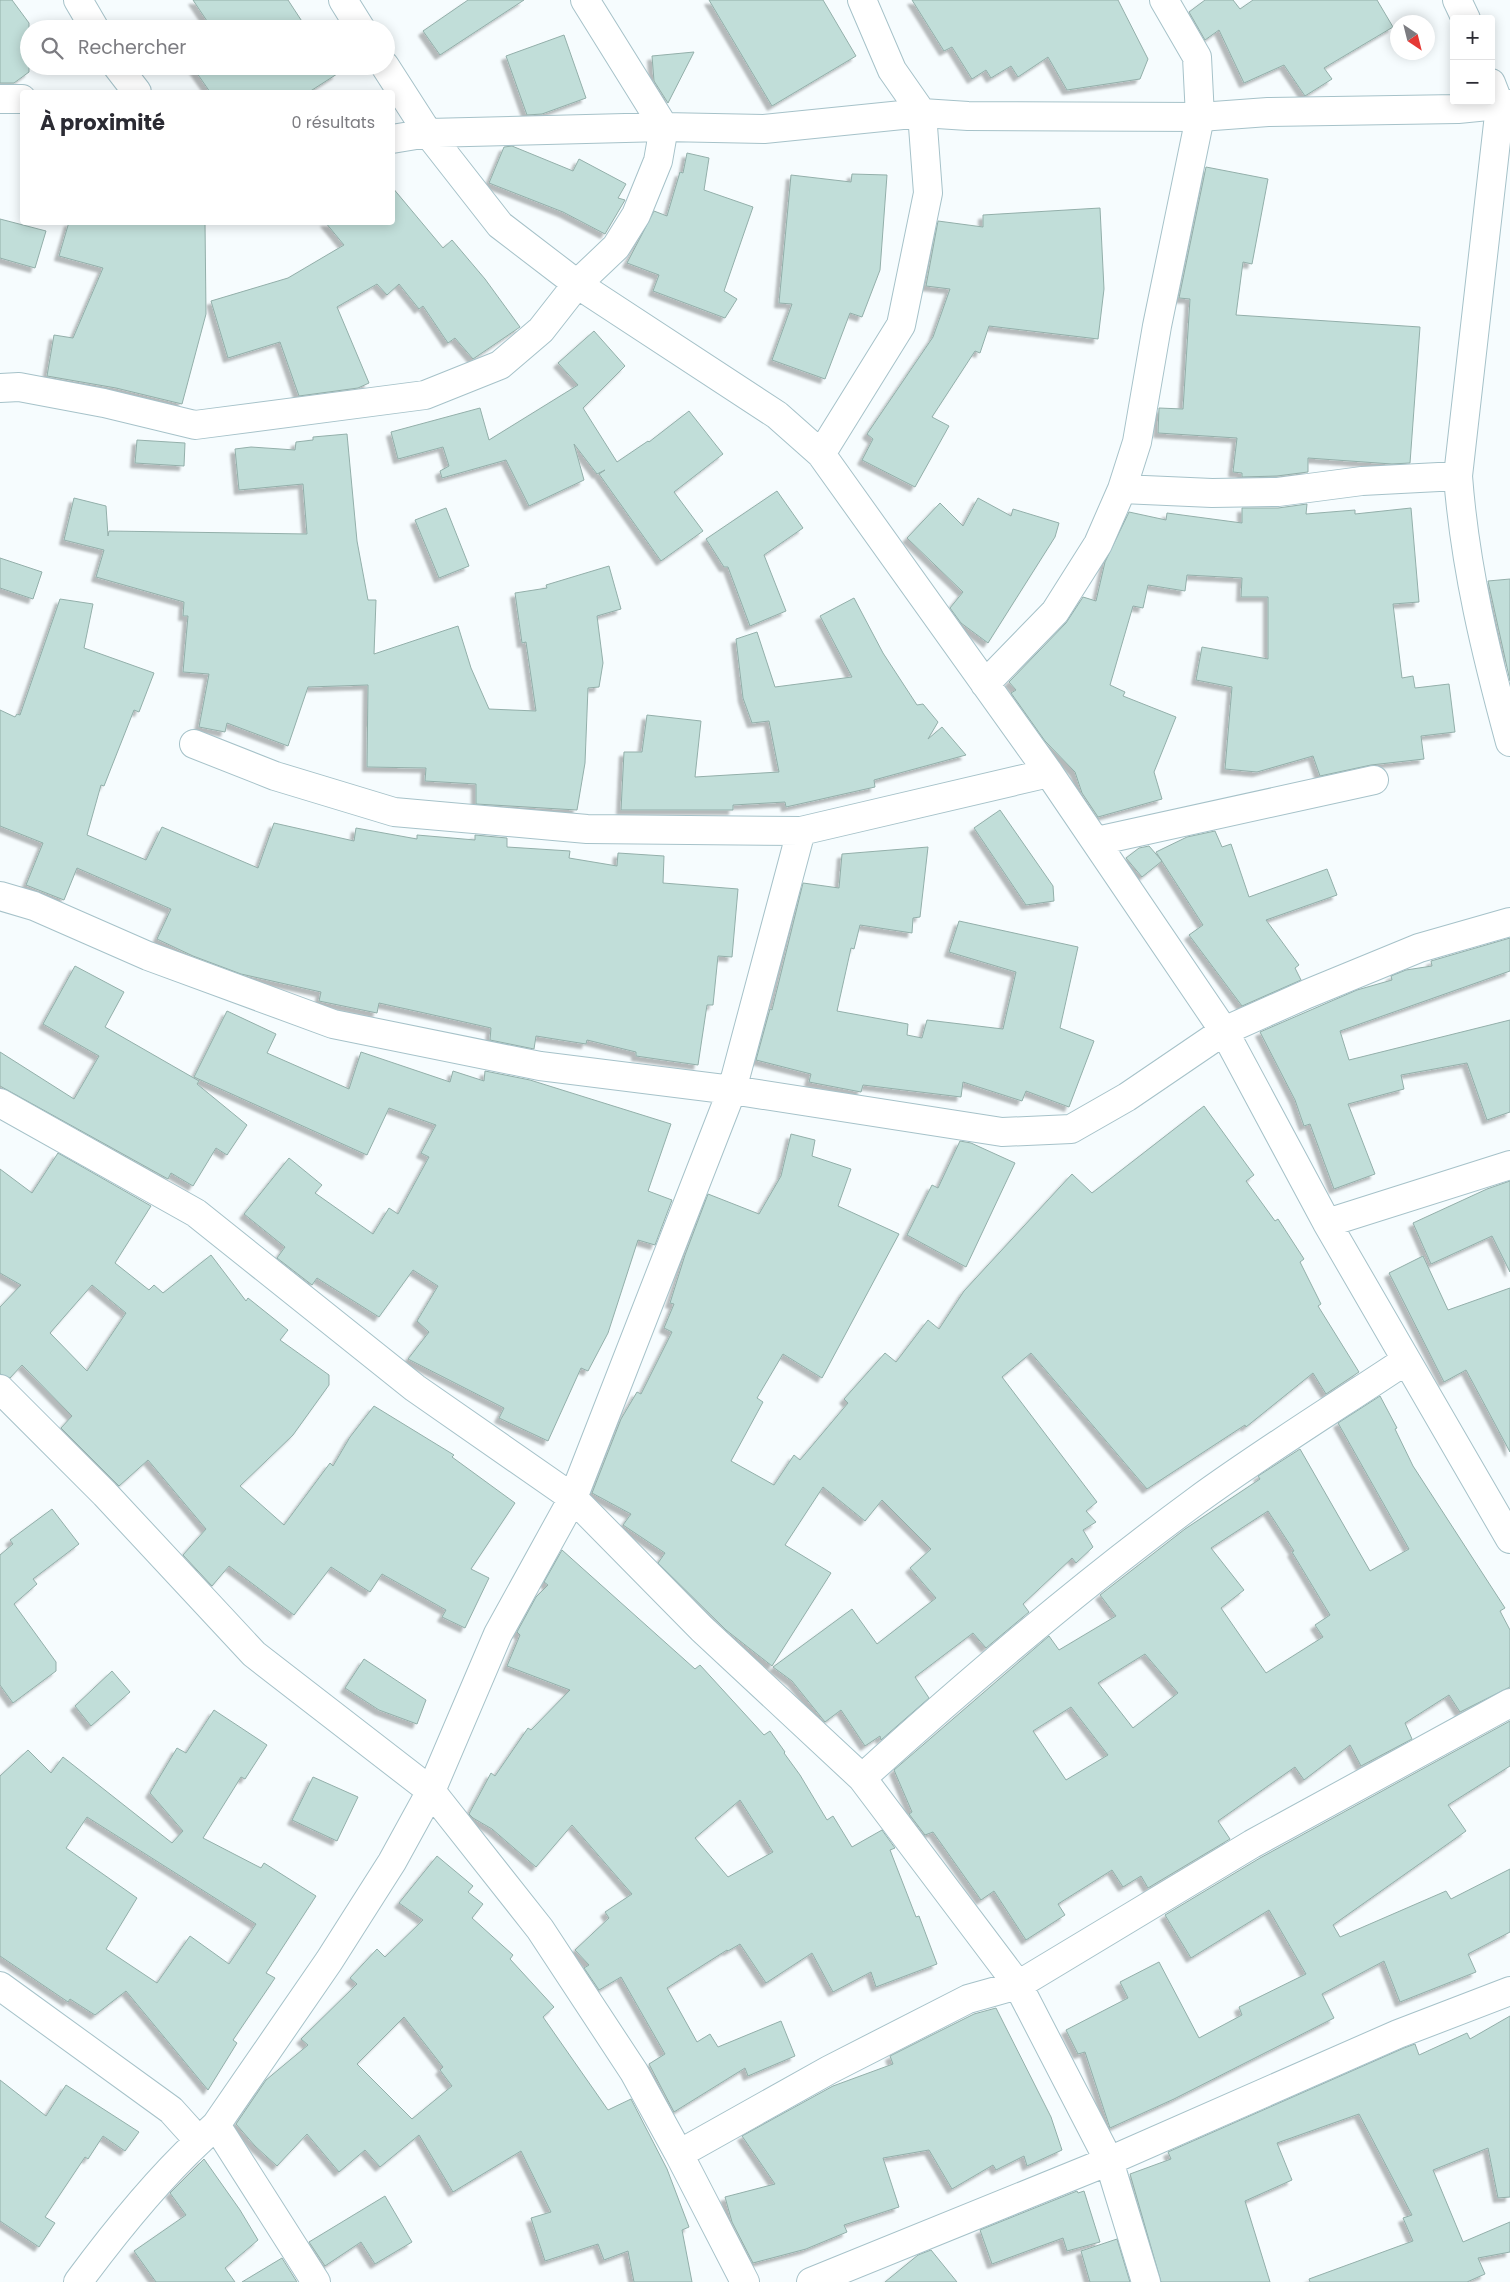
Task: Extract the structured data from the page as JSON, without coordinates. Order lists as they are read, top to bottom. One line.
{"north":"bottom right","page":{"map_buttons":["+","−"],"search":"Rechercher","heading":["À proximité","0 résultats"]}}
